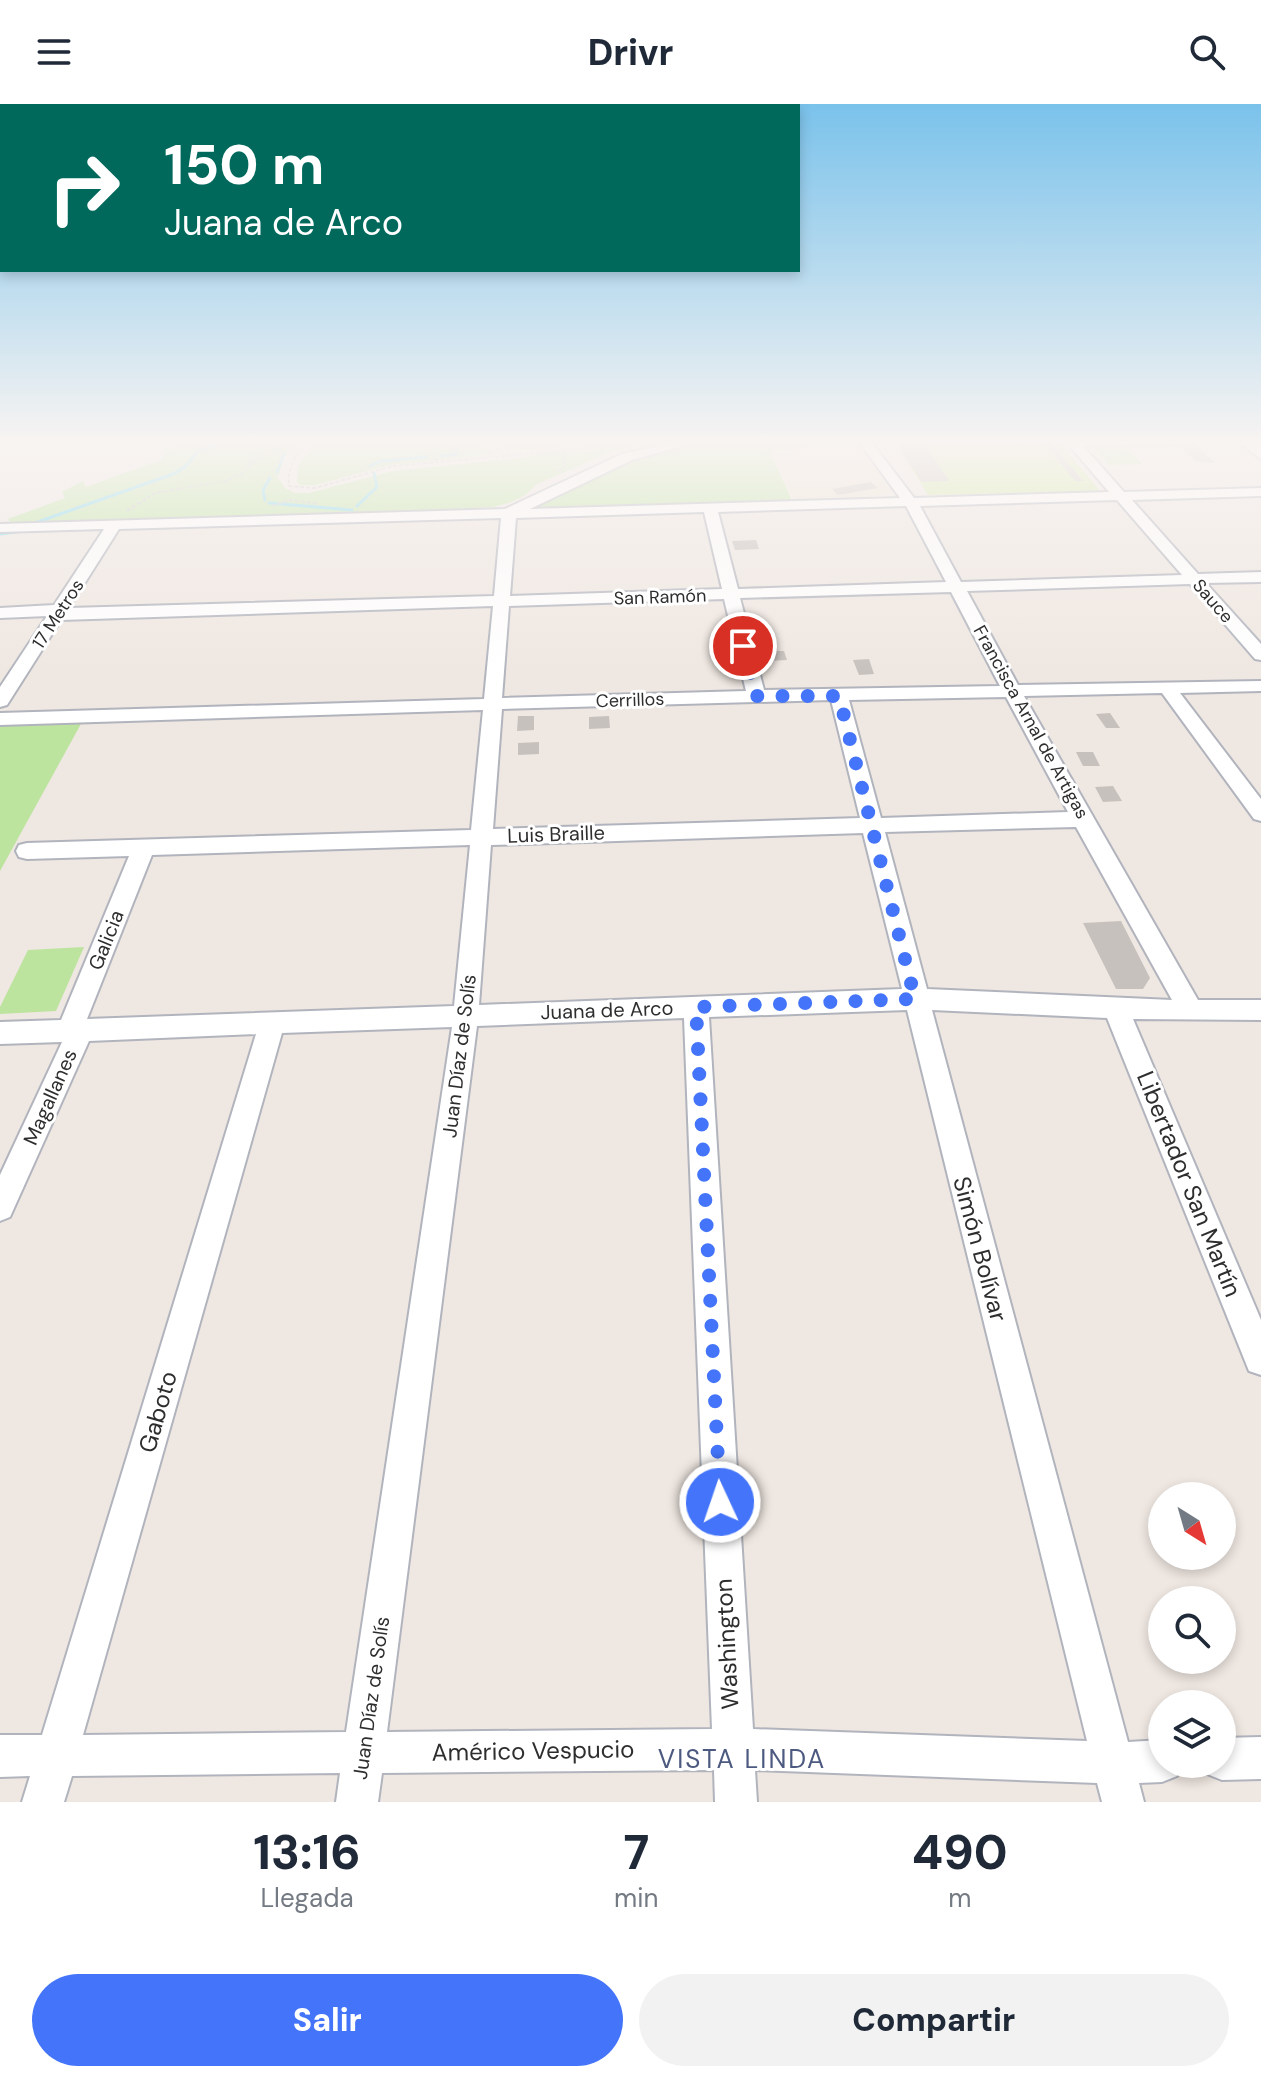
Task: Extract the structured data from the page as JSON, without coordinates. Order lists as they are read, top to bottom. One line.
{"streets":{"street":["San Ramón","Sauce","17 Metros","Cerrillos","Francisca Arnal de Artigas","Luis Braille","Galicia","Juana de Arco","Juan Díaz de Solís","Magallanes","Libertador San Martín","Simón Bolívar","Gaboto","Washington","Américo Vespucio"]},"crossings":[["San Ramón","Sauce"],["San Ramón","17 Metros"],["San Ramón","Francisca Arnal de Artigas"],["San Ramón","Juan Díaz de Solís"],["Cerrillos","Francisca Arnal de Artigas"],["Cerrillos","Juan Díaz de Solís"],["Cerrillos","Simón Bolívar"],["Francisca Arnal de Artigas","Luis Braille"],["Francisca Arnal de Artigas","Juana de Arco"],["Luis Braille","Galicia"],["Luis Braille","Juan Díaz de Solís"],["Luis Braille","Simón Bolívar"],["Galicia","Juana de Arco"],["Galicia","Magallanes"],["Juana de Arco","Juan Díaz de Solís"],["Juana de Arco","Magallanes"],["Juana de Arco","Libertador San Martín"],["Juana de Arco","Simón Bolívar"],["Juana de Arco","Gaboto"],["Juana de Arco","Washington"],["Juan Díaz de Solís","Américo Vespucio"],["Simón Bolívar","Américo Vespucio"],["Gaboto","Américo Vespucio"],["Washington","Américo Vespucio"]],"districts":["VISTA LINDA"],"north":"bottom right","page":{"header":"Drivr","turn":["150 m","Juana de Arco"],"eta":["13:16","Llegada","7","min","490","m"],"buttons":["Salir","Compartir"]}}
